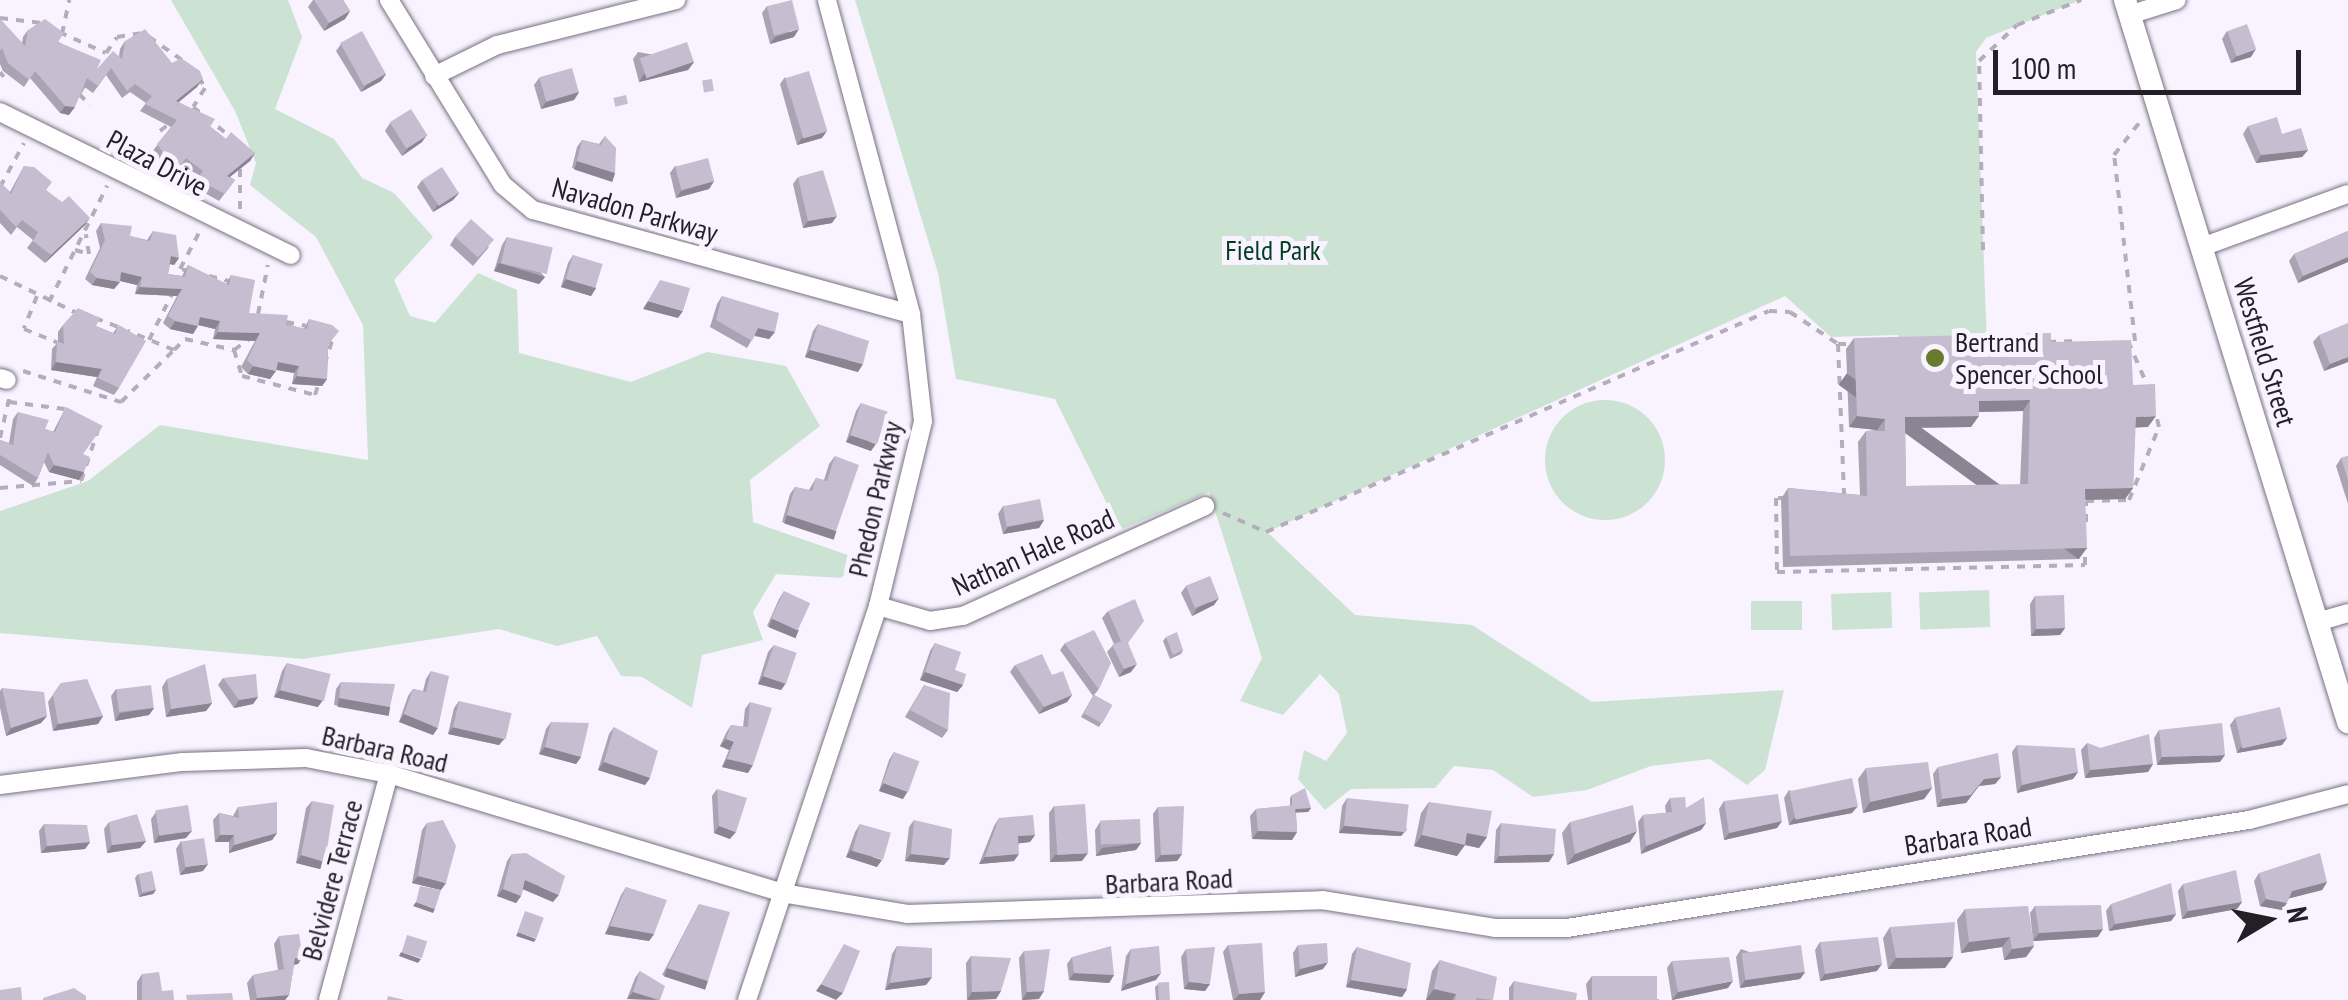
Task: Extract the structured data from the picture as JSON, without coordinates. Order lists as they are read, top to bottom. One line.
{"streets":{"main road":["Westfield Street"],"street":["Plaza Drive","Navadon Parkway","Phedon Parkway","Nathan Hale Road","Barbara Road","Belvidere Terrace"]},"crossings":[["Navadon Parkway","Phedon Parkway"],["Phedon Parkway","Nathan Hale Road"],["Phedon Parkway","Barbara Road"],["Barbara Road","Belvidere Terrace"]],"parks":["Field Park"],"places":["Bertrand Spencer School"],"scale_bar":"100 m","north":"right"}
